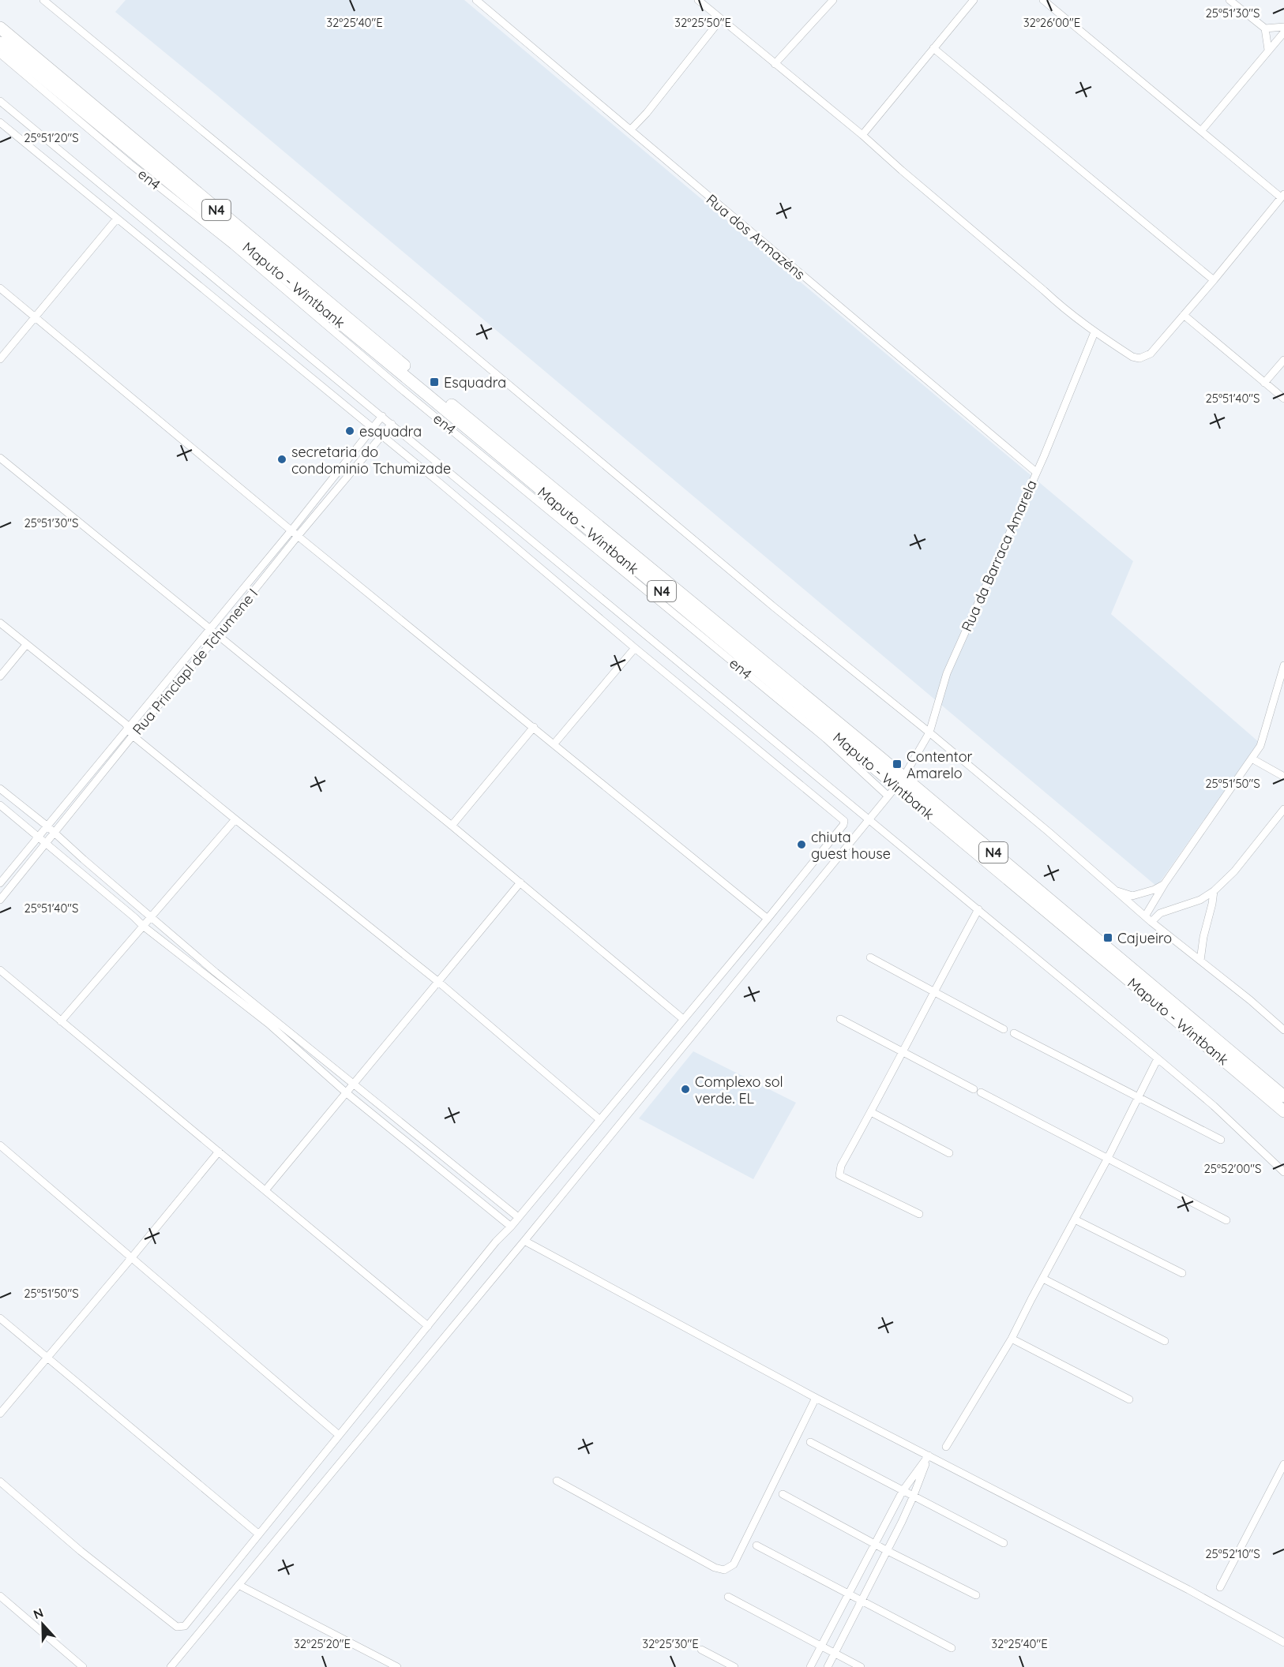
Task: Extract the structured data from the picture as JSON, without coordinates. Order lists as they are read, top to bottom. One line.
{"streets":{"highway":["N4","Maputo - Wintbank"],"street":["en4","Rua dos Armazéns","Rua da Barraca Amarela","Rua Princiapl de Tchumene I"]},"crossings":[["en4","Rua da Barraca Amarela"],["Rua dos Armazéns","Rua da Barraca Amarela"],["Maputo - Wintbank","Rua da Barraca Amarela"]],"places":{"transit":["Esquadra","Contentor Amarelo","Cajueiro"],"other":["esquadra","secretaria do condominio Tchumizade","chiuta guest house","Complexo sol verde. EL"]},"north":"top","coordinates":["25°51'30\"S","32°25'40\"E","32°25'50\"E","32°26'00\"E","25°51'20\"S","25°51'40\"S","25°51'50\"S","25°52'00\"S","25°52'10\"S","32°25'20\"E","32°25'30\"E"]}
